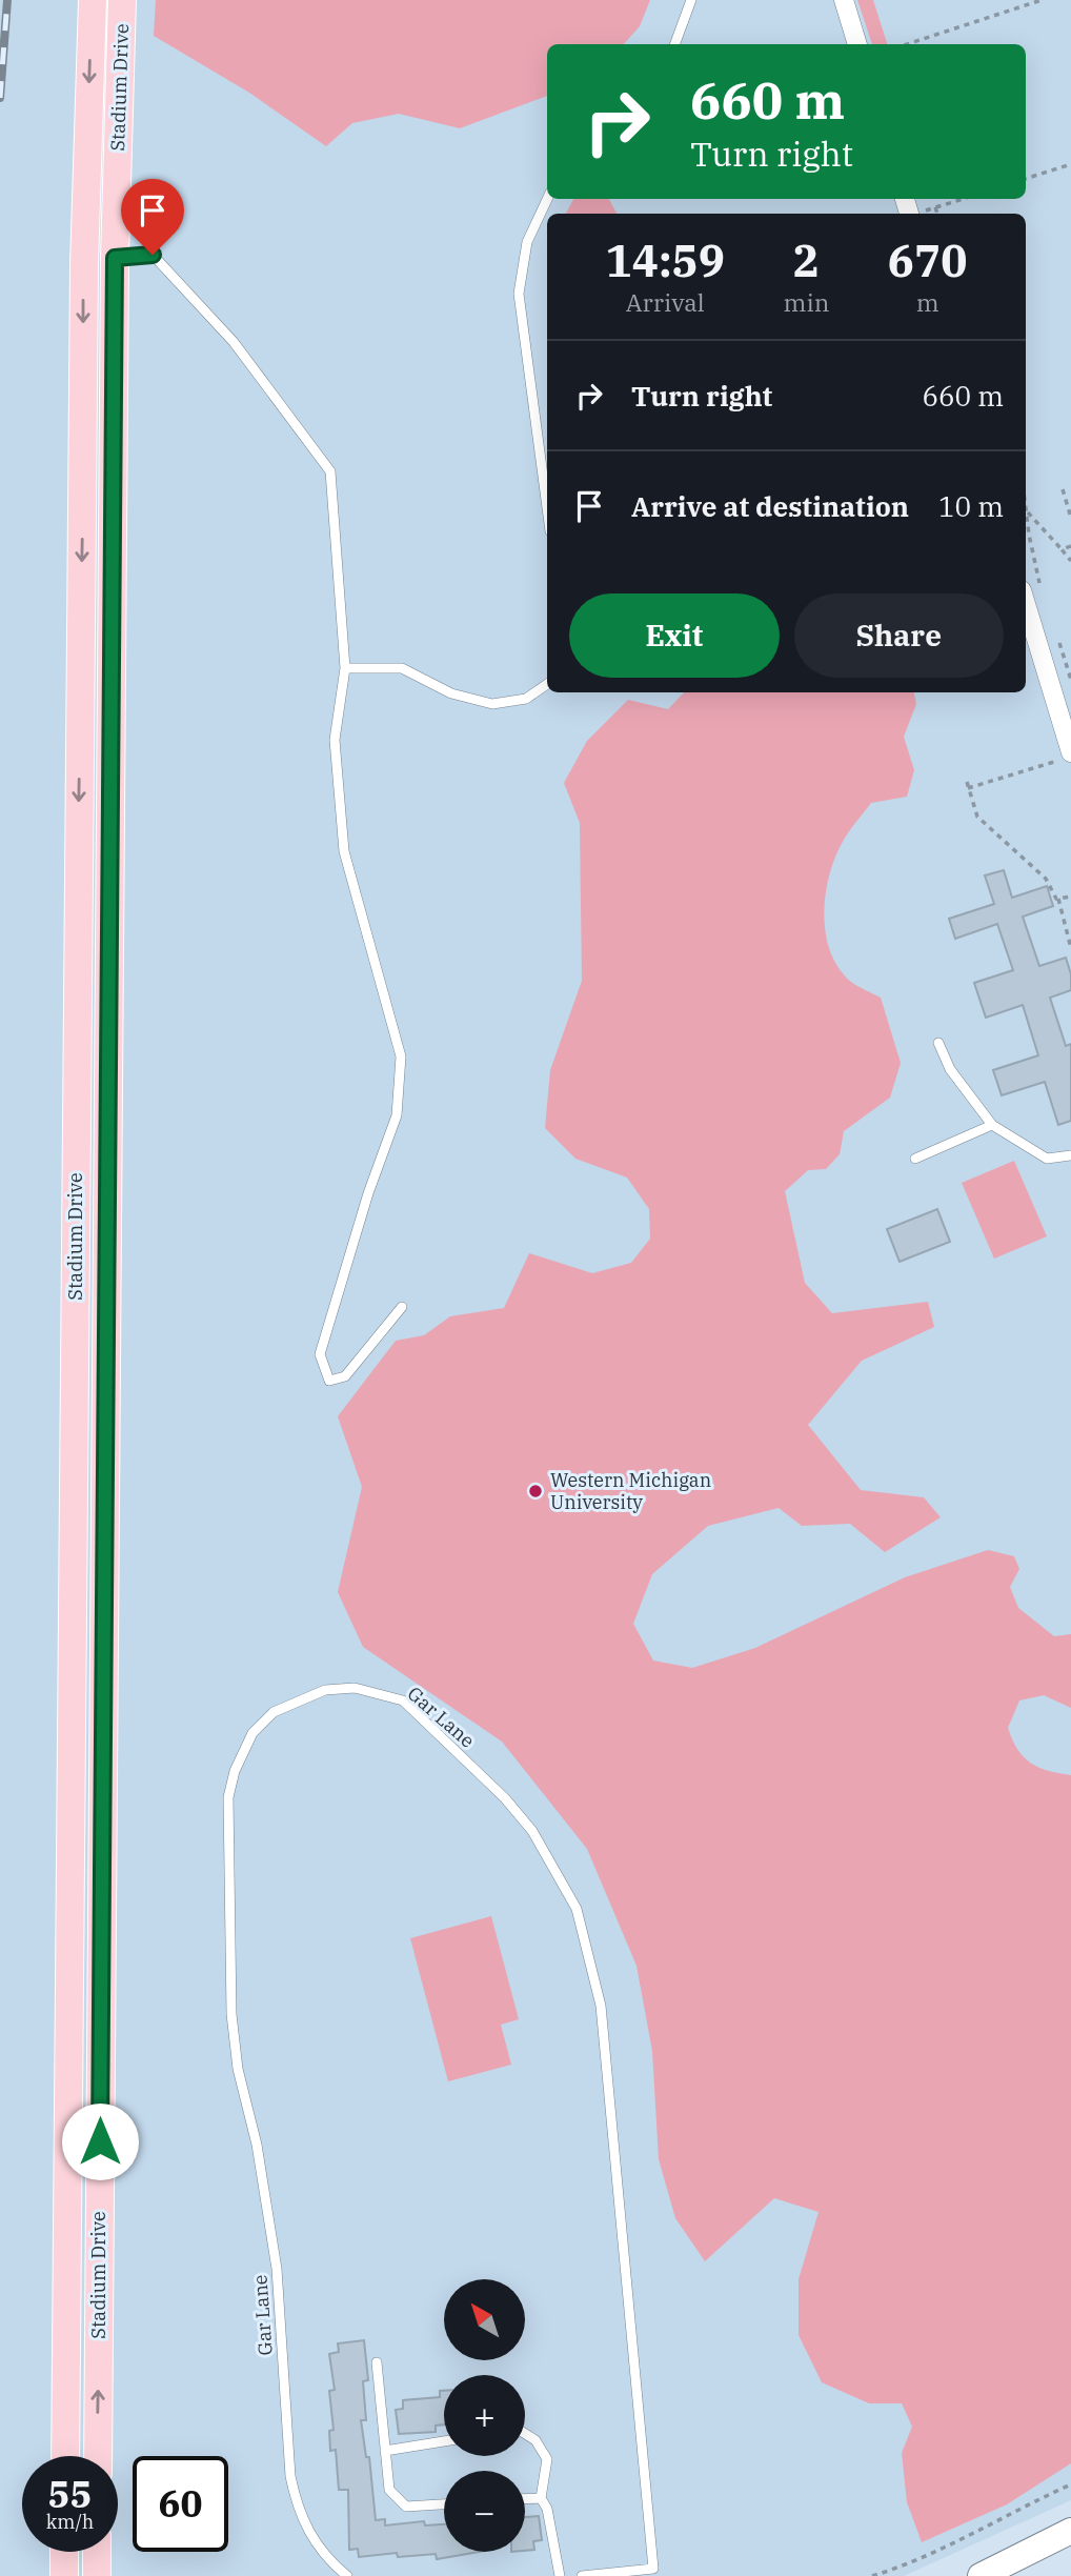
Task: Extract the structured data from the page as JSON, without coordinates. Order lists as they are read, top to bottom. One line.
{"streets":{"main road":["Stadium Drive"],"lane":["Gar Lane"]},"places":["Western Michigan University"],"north":"top left","page":{"turn":["660 m","Turn right"],"eta":["14:59","Arrival","2","min","670","m"],"list":[{"name":"Turn right","value":"660 m"},{"name":"Arrive at destination","value":"10 m"}],"buttons":["Exit","Share"],"map_buttons":["+","−"],"speed":"55 km/h","limit":"60"}}
